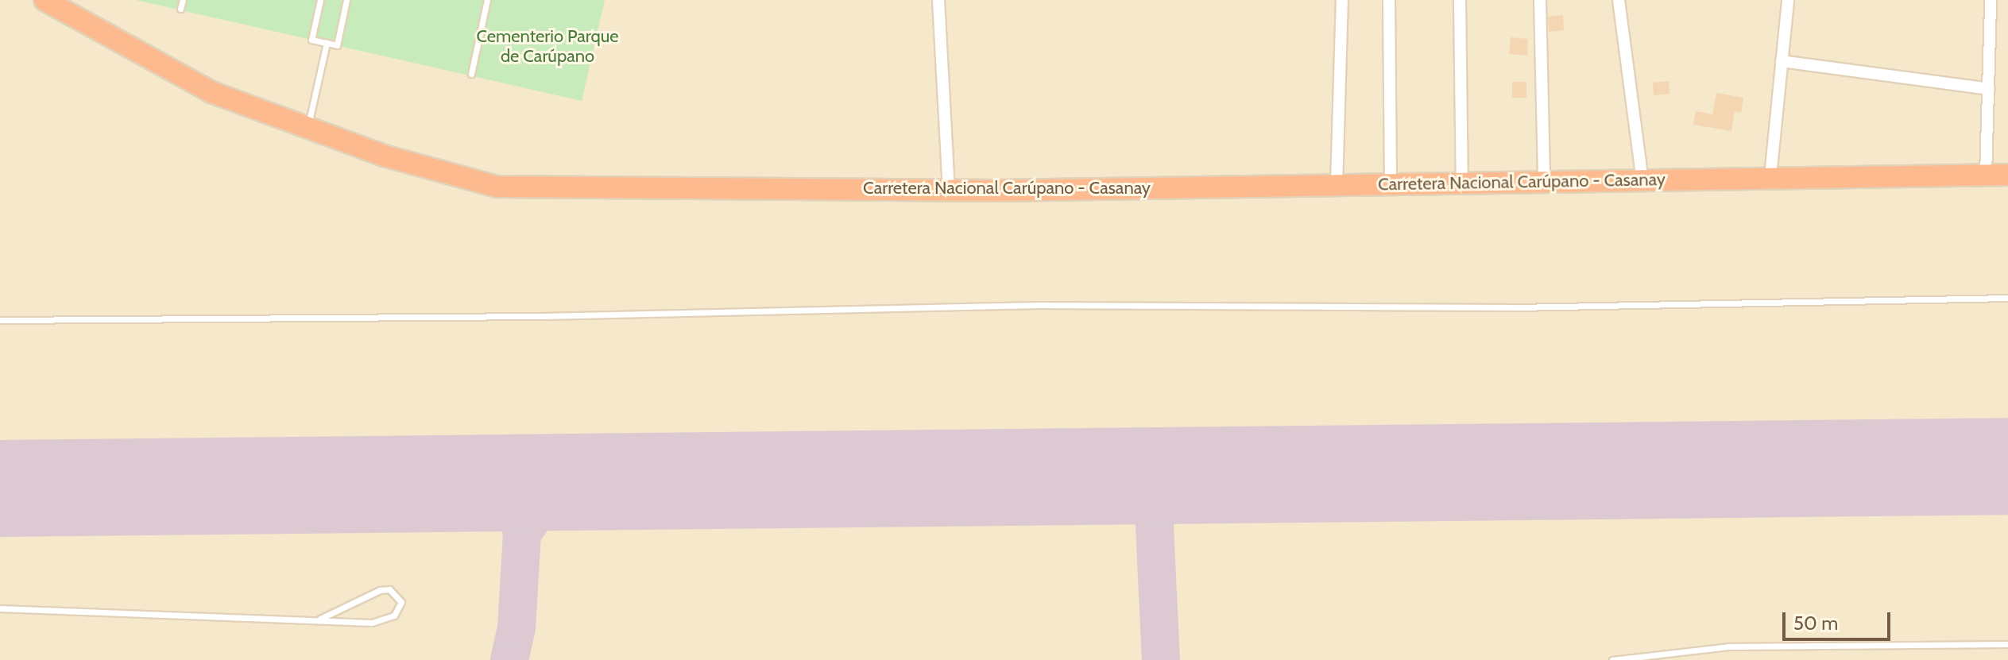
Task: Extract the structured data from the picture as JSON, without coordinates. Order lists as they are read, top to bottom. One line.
{"streets":{"highway":["Carretera Nacional Carúpano - Casanay"]},"parks":["Cementerio Parque de Carúpano"],"scale_bar":"50 m"}
